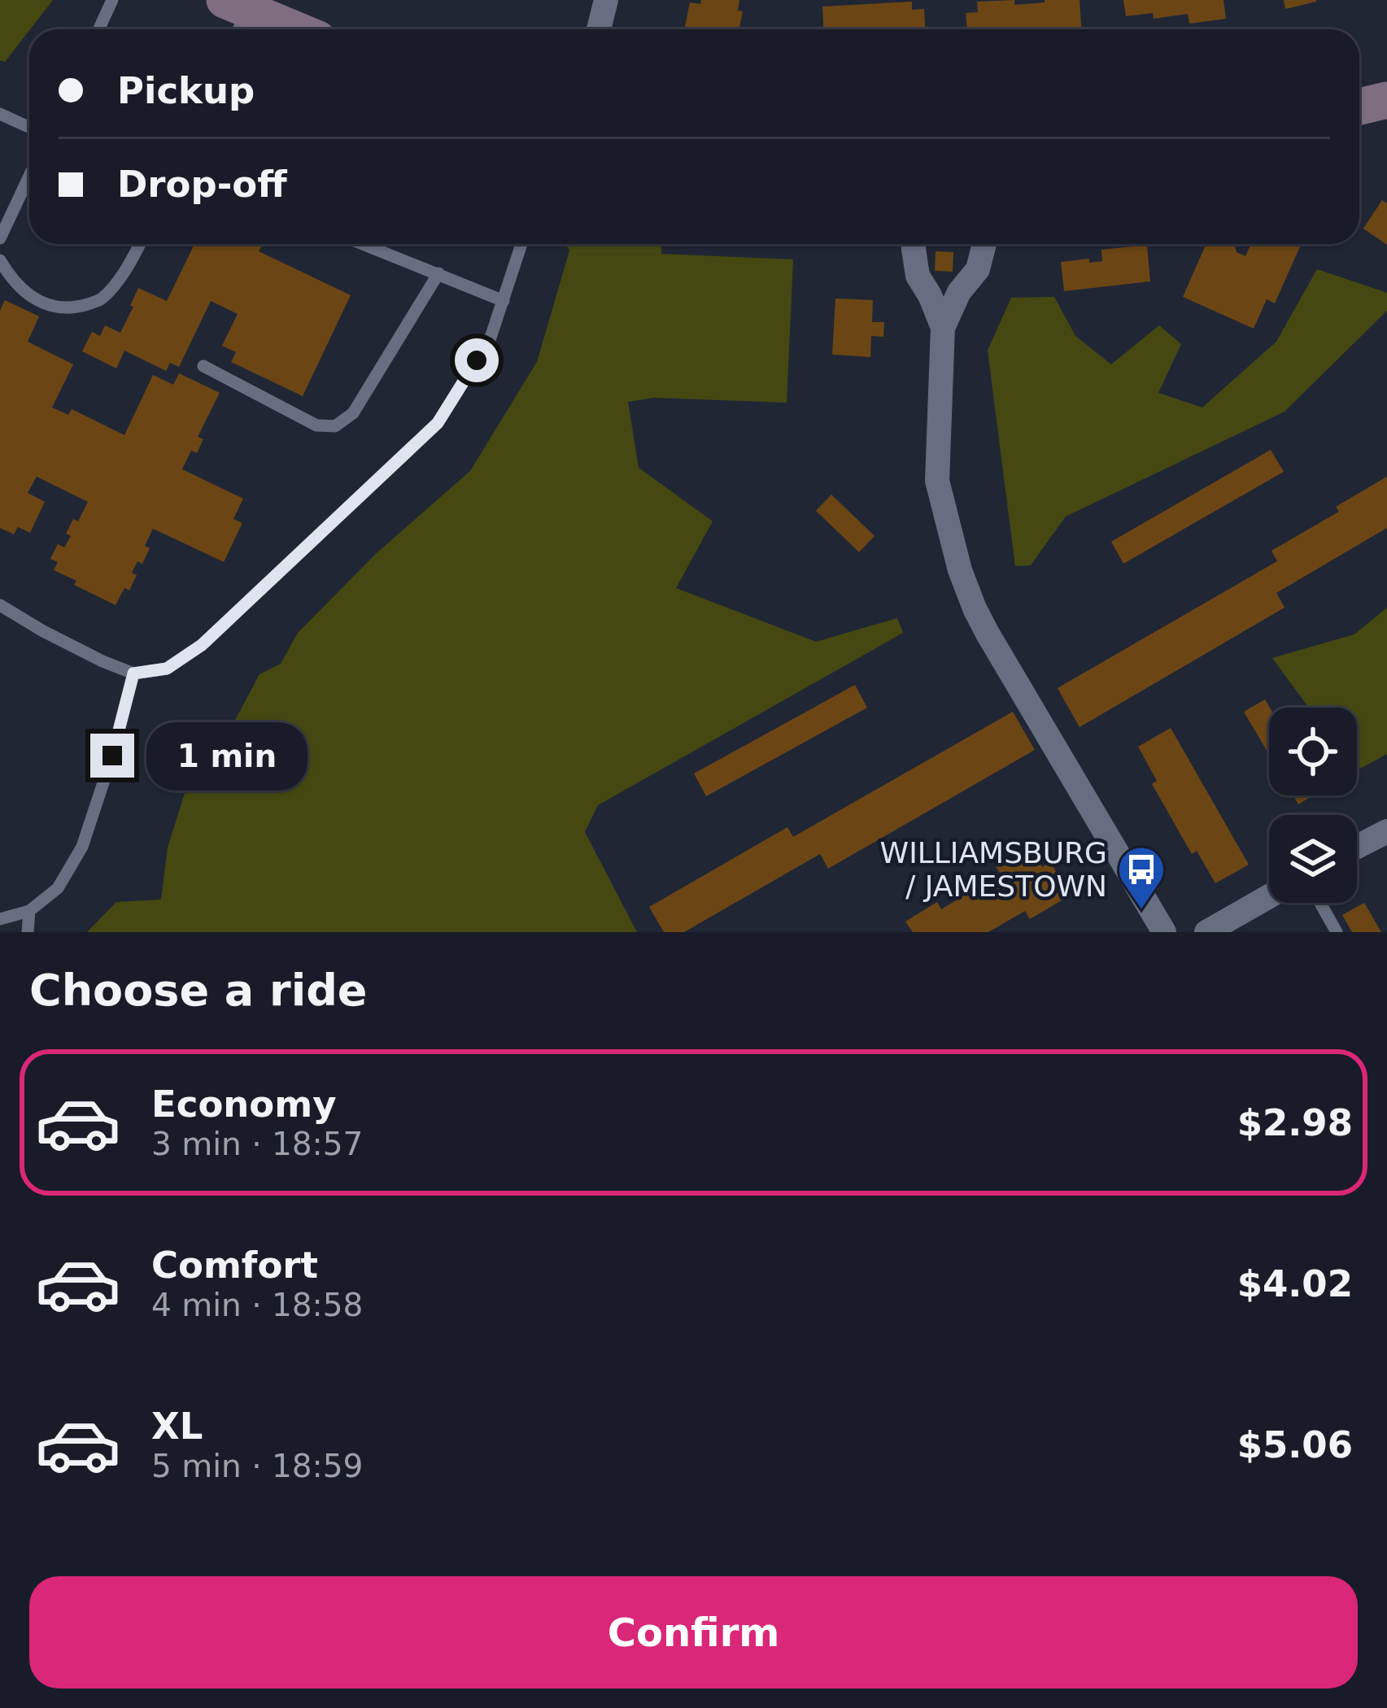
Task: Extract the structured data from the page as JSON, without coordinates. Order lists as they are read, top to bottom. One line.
{"places":{"bus stop":["WILLIAMSBURG / JAMESTOWN"]},"page":{"banner":["Pickup","Drop-off"],"bubble":"1 min","heading":"Choose a ride","list":[{"name":"Economy","note":"3 min · 18:57","value":"$2.98"},{"name":"Comfort","note":"4 min · 18:58","value":"$4.02"},{"name":"XL","note":"5 min · 18:59","value":"$5.06"}],"buttons":"Confirm"}}
